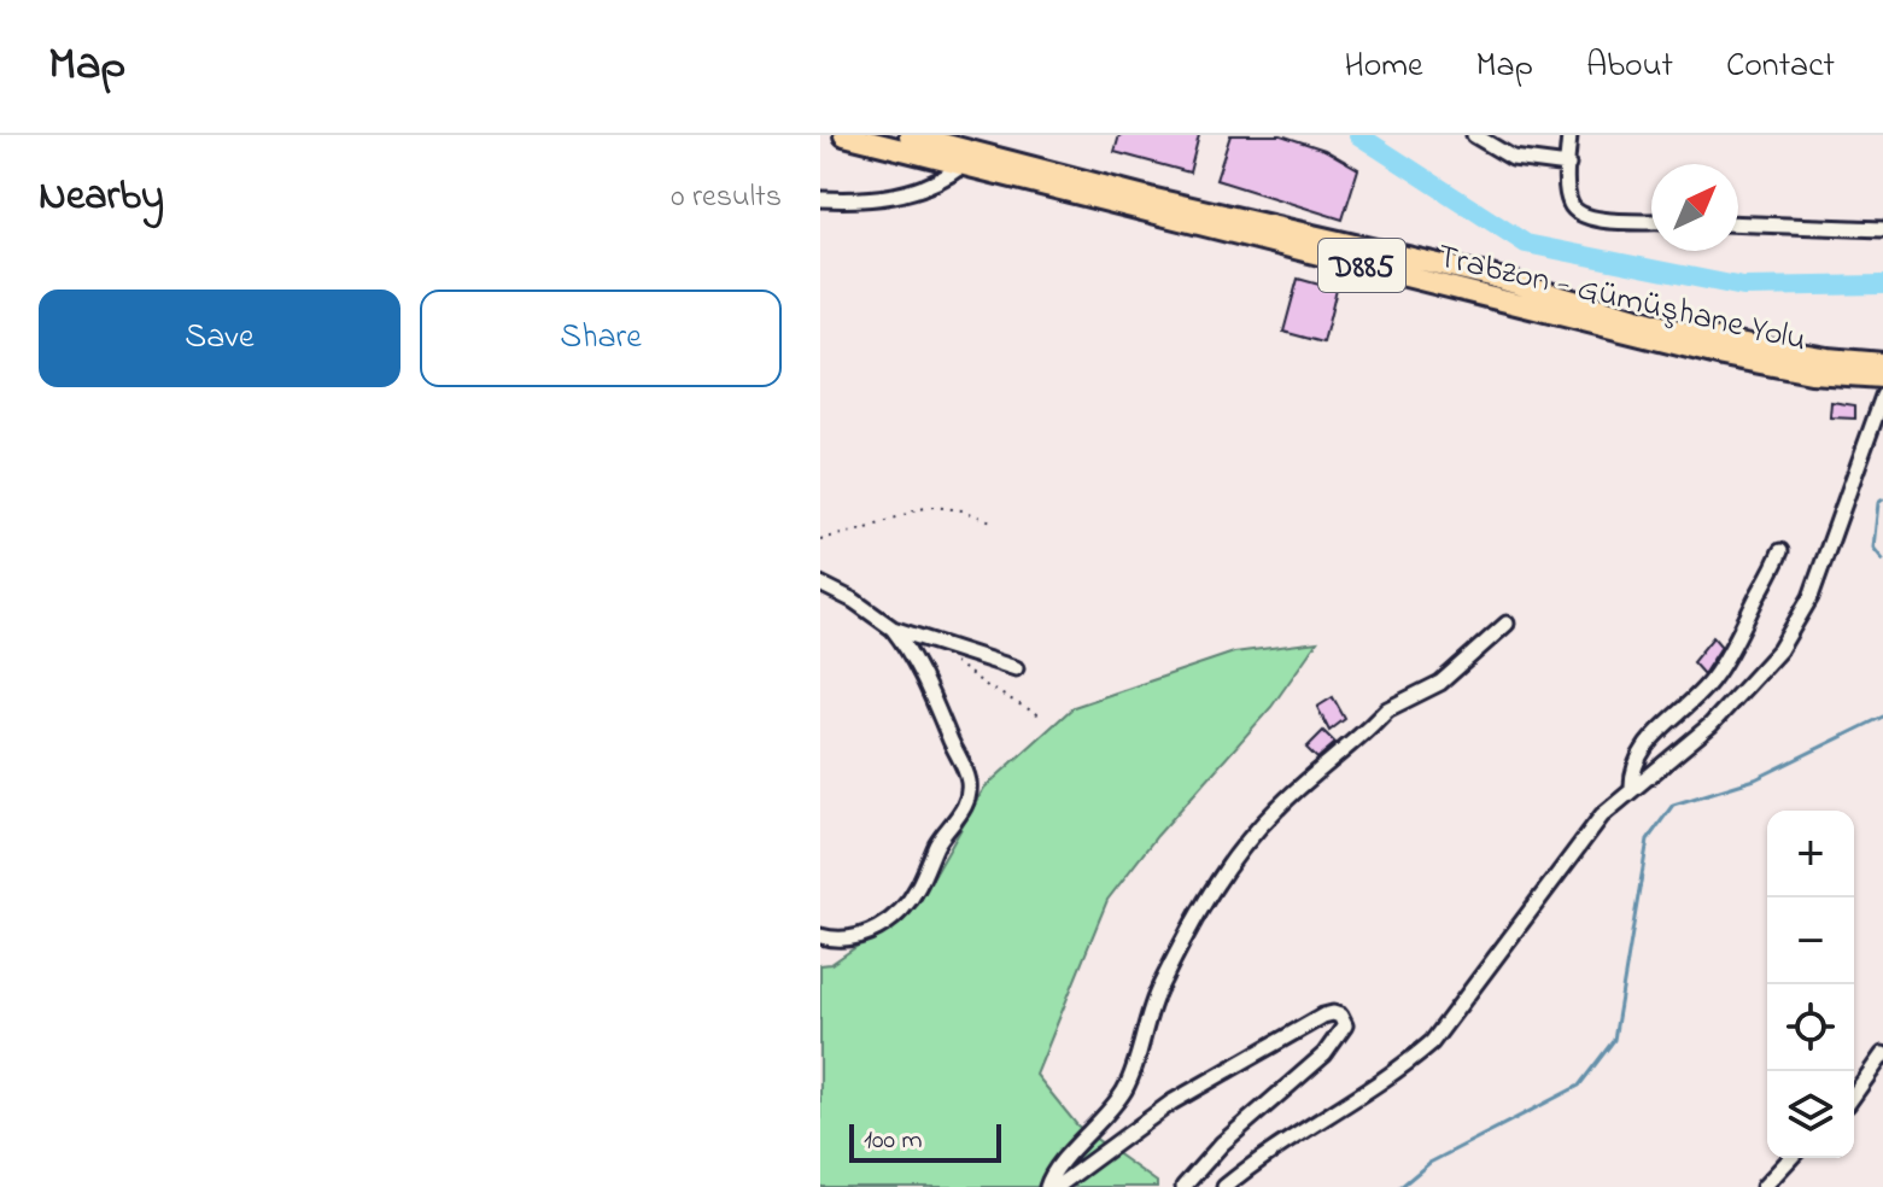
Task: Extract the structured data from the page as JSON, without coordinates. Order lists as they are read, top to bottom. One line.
{"streets":{"highway":["D885","Trabzon - Gümüşhane Yolu"]},"scale_bar":"100 m","north":"top right","page":{"header":"Map","nav":["Home","Map","About","Contact"],"heading":["Nearby","0 results"],"buttons":["Save","Share"],"map_buttons":["+","−"],"scale":"100 m"}}
